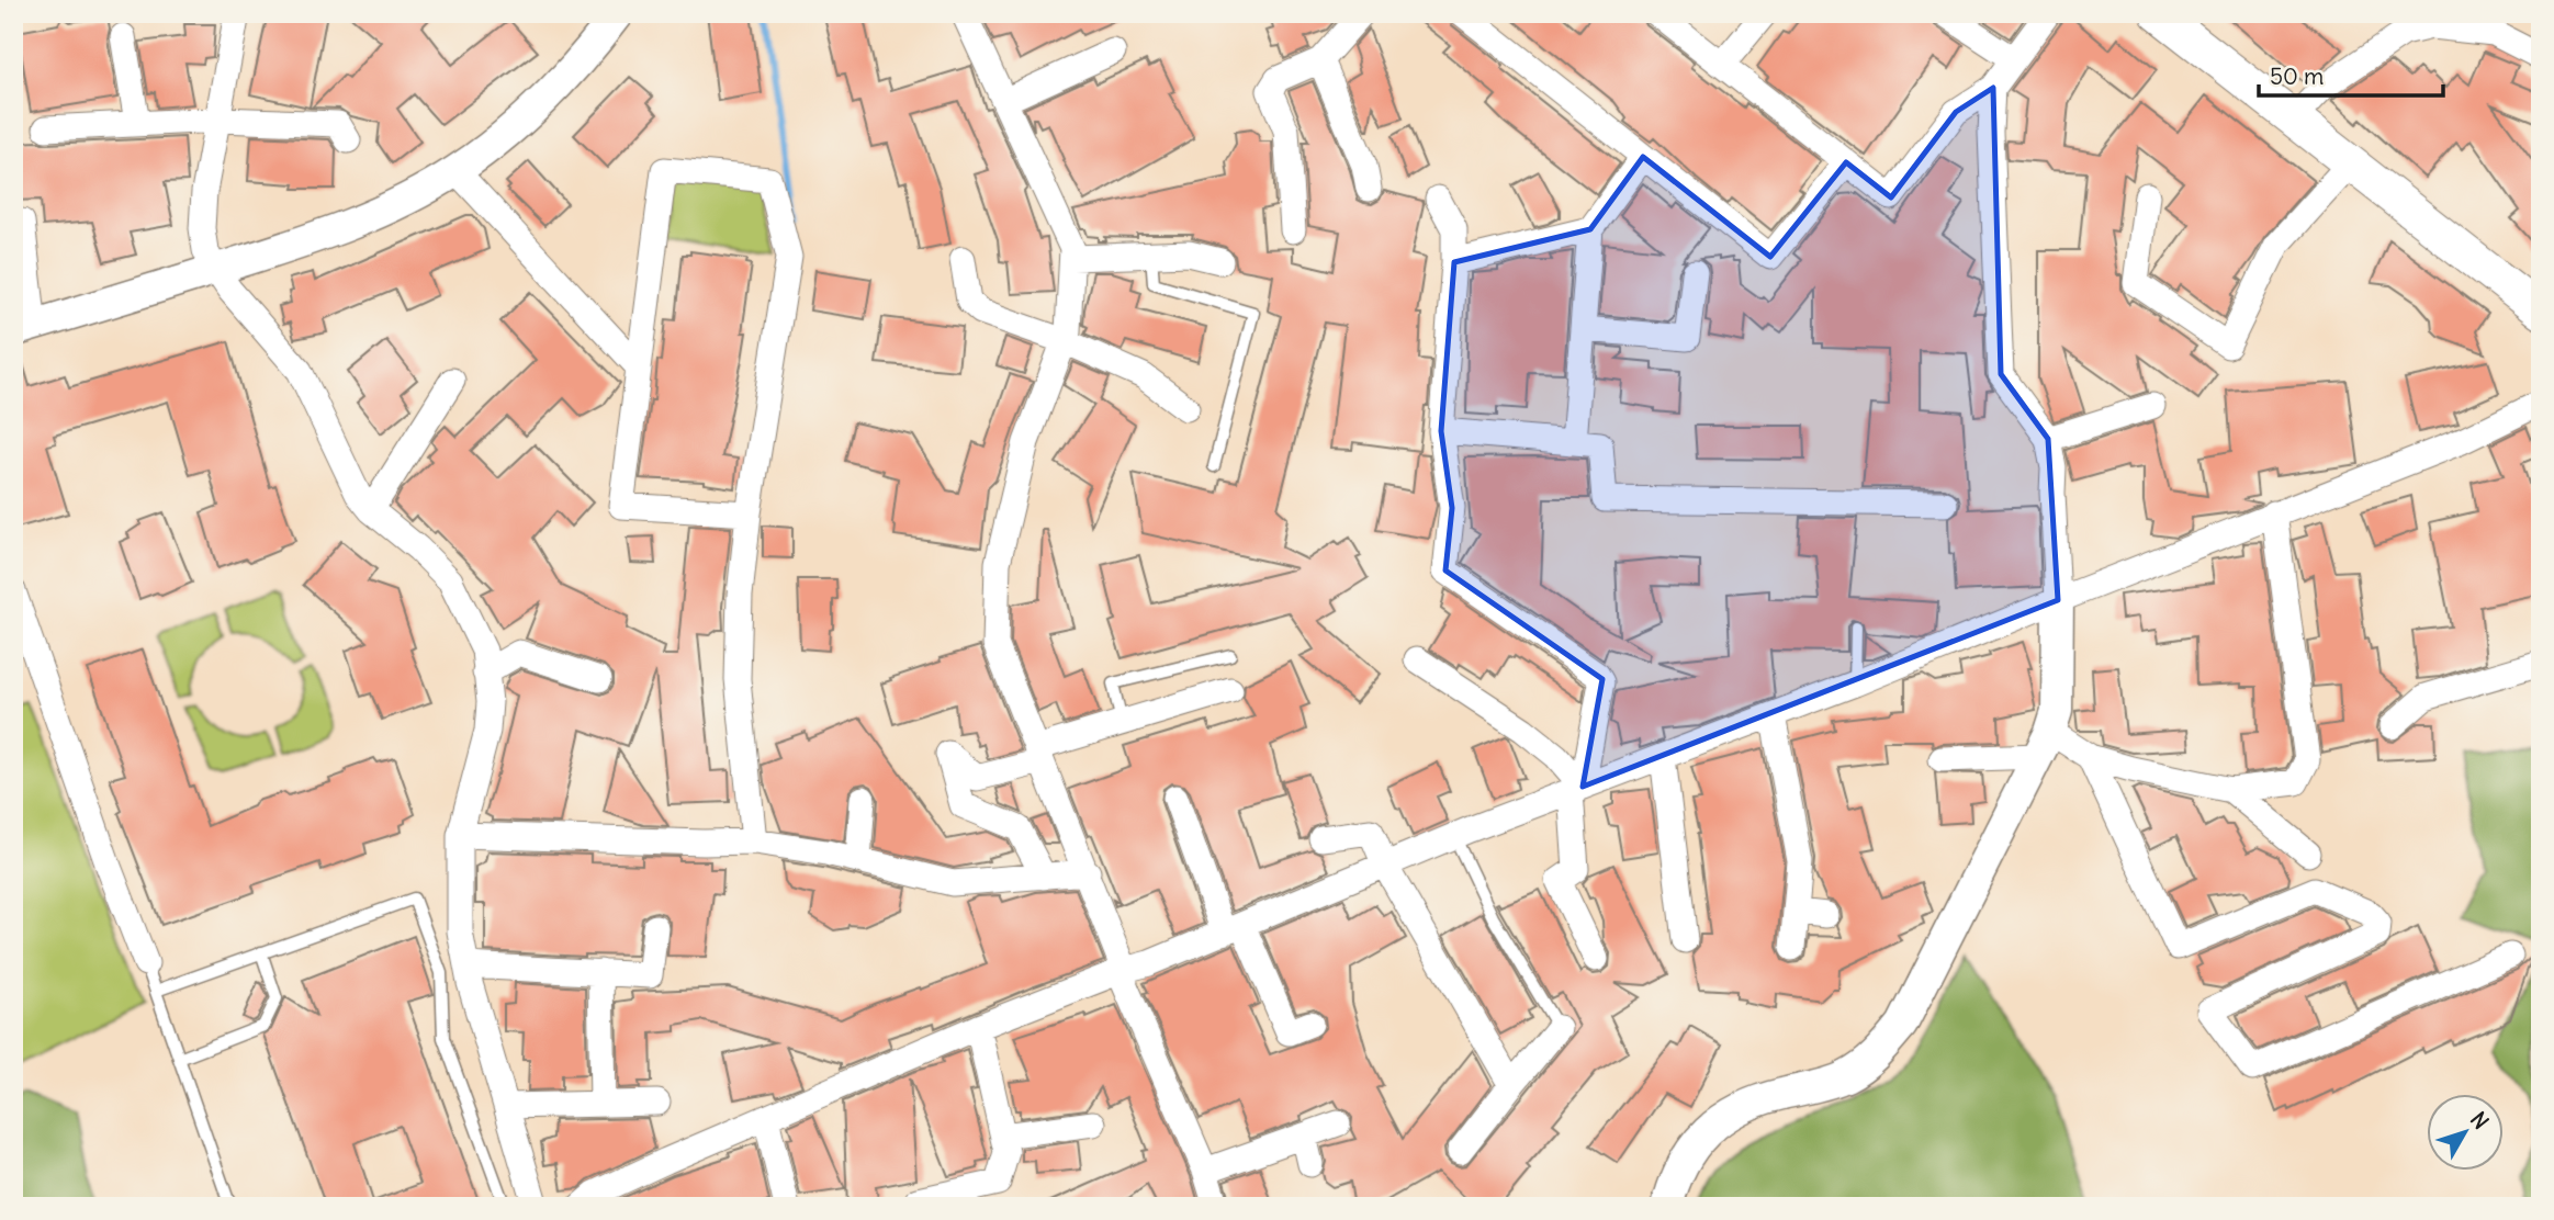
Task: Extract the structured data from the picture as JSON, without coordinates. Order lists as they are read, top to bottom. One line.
{"scale_bar":"50 m","north":"top right"}
